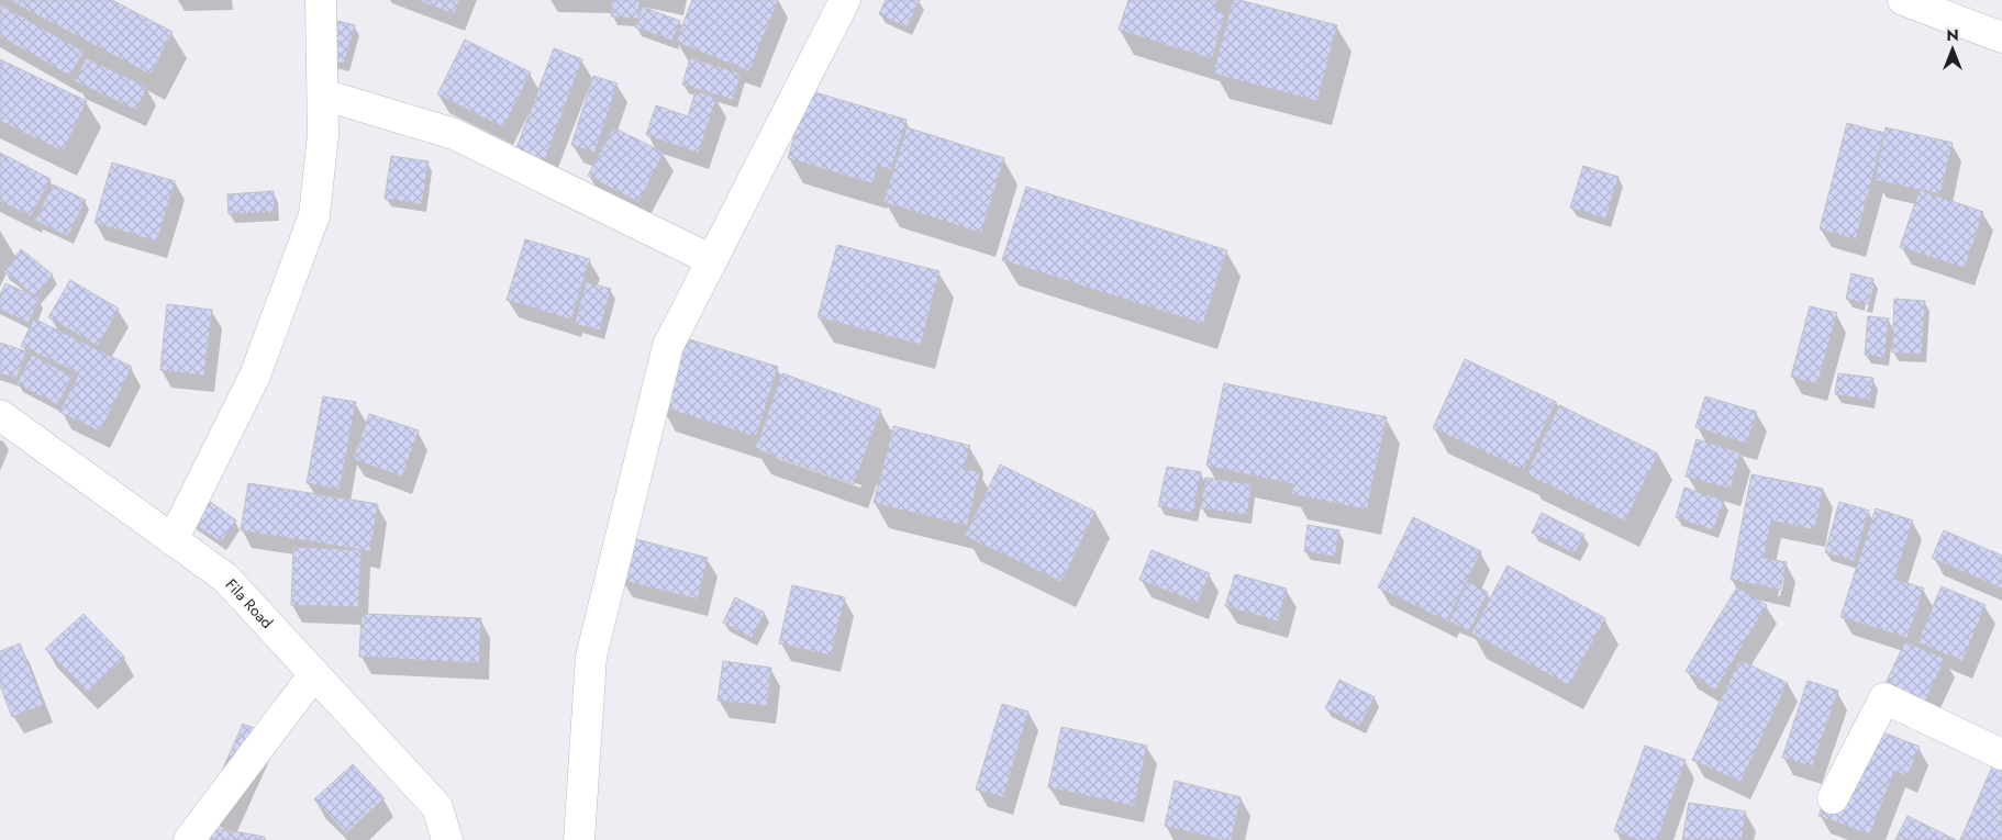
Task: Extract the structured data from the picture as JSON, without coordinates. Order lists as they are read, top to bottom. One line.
{"streets":{"main road":["Fila Road"]},"north":"top"}
